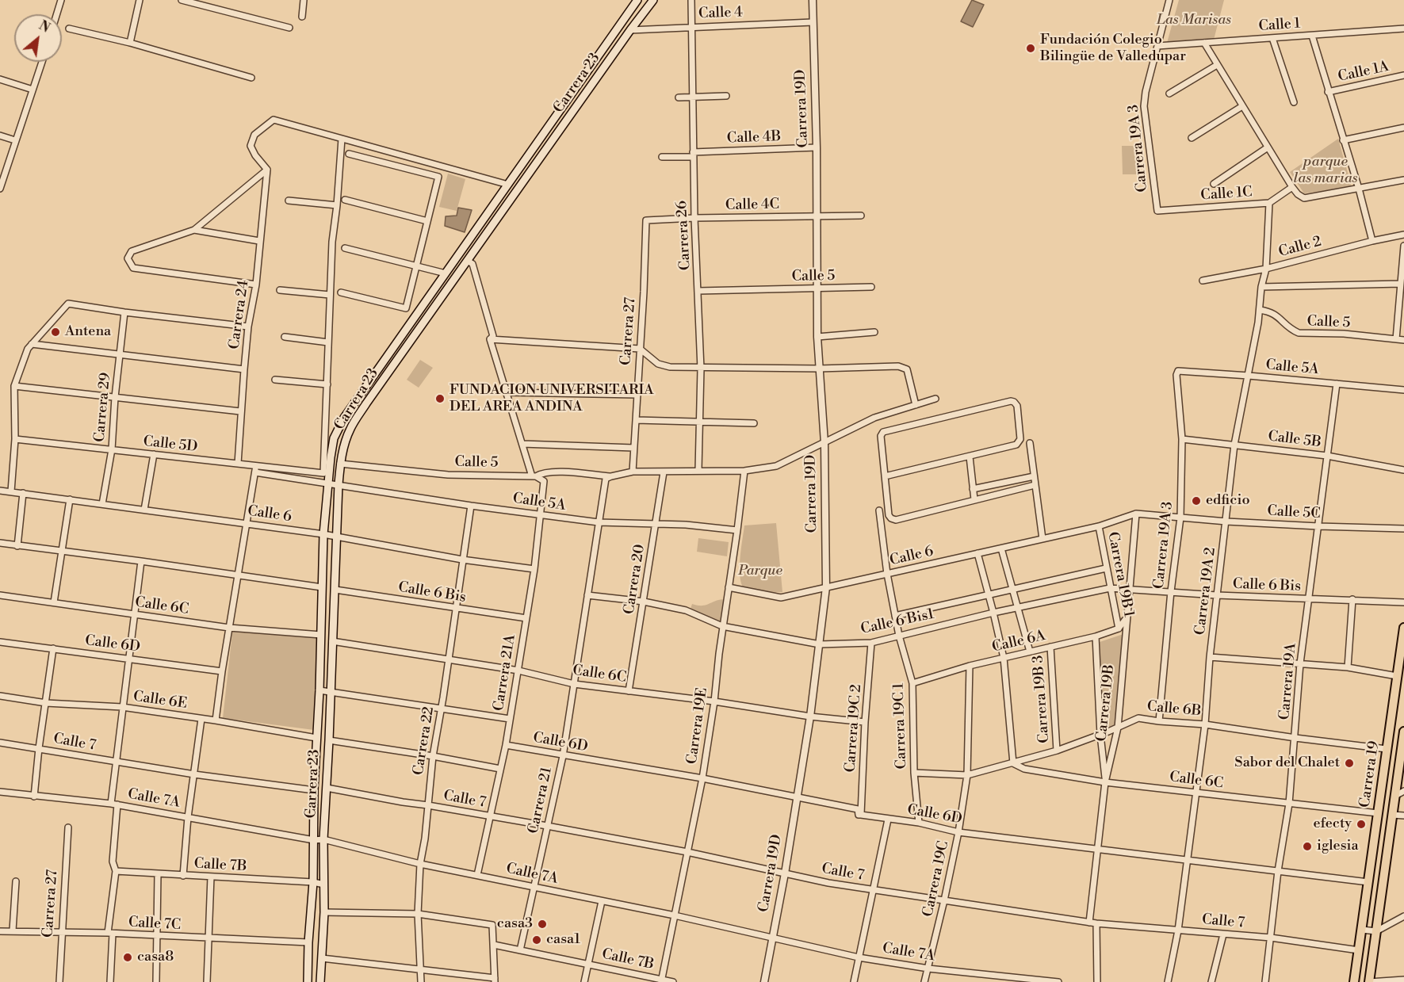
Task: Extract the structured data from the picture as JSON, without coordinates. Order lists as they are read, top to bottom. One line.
{"streets":{"highway":["Carrera 19"],"main road":["Carrera 23"],"street":["Calle 4","Calle 1","Calle 1A","Carrera 19D","Calle 4B","Carrera 19A 3","Calle 1C","Calle 4C","Carrera 26","Calle 2","Calle 5","Carrera 24","Carrera 27","Calle 5A","Carrera 29","Calle 5B","Calle 5D","Calle 5C","Calle 6","Carrera 19B 1","Carrera 20","Calle 6 Bis","Carrera 19A 2","Calle 6C","Calle 6 Bis1","Calle 6A","Calle 6D","Carrera 21A","Carrera 19A","Carrera 19B 3","Calle 6E","Carrera 19B","Calle 6B","Carrera 19E","Carrera 19C 1","Carrera 19C 2","Carrera 22","Calle 7","Calle 7A","Carrera 21","Calle 7B","Carrera 19C","Calle 7C"]},"crossings":[["Calle 4","Carrera 23"],["Calle 4","Carrera 19D"],["Calle 4","Carrera 26"],["Calle 1","Carrera 19A 3"],["Carrera 23","Calle 5"],["Carrera 23","Calle 5A"],["Carrera 23","Calle 6"],["Carrera 23","Calle 6 Bis"],["Carrera 23","Calle 6C"],["Carrera 23","Carrera 21A"],["Carrera 23","Calle 6E"],["Carrera 23","Calle 7"],["Carrera 23","Calle 7A"],["Carrera 23","Calle 7B"],["Carrera 23","Calle 7C"],["Carrera 19D","Calle 4B"],["Carrera 19D","Calle 4C"],["Carrera 19D","Calle 5"],["Carrera 19D","Calle 6"],["Carrera 19D","Calle 6C"],["Carrera 19D","Calle 6 Bis1"],["Carrera 19D","Calle 6D"],["Carrera 19D","Calle 7"],["Carrera 19D","Calle 7A"],["Calle 4B","Carrera 26"],["Carrera 19A 3","Calle 1C"],["Carrera 19A 3","Calle 5A"],["Carrera 19A 3","Calle 5B"],["Carrera 19A 3","Calle 5C"],["Carrera 19A 3","Calle 6 Bis"],["Carrera 19A 3","Calle 6B"],["Calle 1C","Carrera 19A 2"],["Calle 4C","Carrera 26"],["Calle 4C","Carrera 27"],["Carrera 26","Calle 5"],["Calle 2","Carrera 19A 2"],["Calle 5","Carrera 27"],["Calle 5","Carrera 20"],["Calle 5","Carrera 19A 2"],["Calle 5","Carrera 21A"],["Calle 5","Carrera 19E"],["Calle 5","Carrera 21"],["Carrera 24","Calle 5D"],["Carrera 27","Calle 7C"],["Calle 5A","Calle 5D"],["Calle 5A","Carrera 20"],["Calle 5A","Carrera 19A 2"],["Calle 5A","Carrera 21A"],["Calle 5A","Carrera 19A"],["Calle 5A","Carrera 19E"],["Calle 5A","Carrera 22"],["Calle 5A","Carrera 21"],["Carrera 29","Calle 5D"],["Carrera 29","Calle 6"],["Calle 5B","Carrera 19A 2"],["Calle 5B","Carrera 19A"],["Calle 5C","Calle 6"],["Calle 5C","Carrera 19B 1"],["Calle 5C","Carrera 19A 2"],["Calle 5C","Carrera 19A"],["Calle 5C","Carrera 19B"],["Calle 6","Carrera 19B 1"],["Calle 6","Carrera 21A"],["Calle 6","Carrera 19E"],["Calle 6","Carrera 19C 1"],["Calle 6","Carrera 22"],["Carrera 19B 1","Calle 6 Bis1"],["Carrera 19B 1","Calle 6A"],["Carrera 20","Calle 6C"],["Carrera 20","Calle 6 Bis1"],["Calle 6 Bis","Carrera 19A 2"],["Calle 6 Bis","Calle 6 Bis1"],["Calle 6 Bis","Carrera 21A"],["Calle 6 Bis","Carrera 19A"],["Calle 6 Bis","Carrera 19B"],["Calle 6 Bis","Carrera 22"],["Carrera 19A 2","Calle 6C"],["Carrera 19A 2","Calle 6D"],["Carrera 19A 2","Calle 6B"],["Carrera 19A 2","Calle 7"],["Calle 6C","Carrera 21A"],["Calle 6C","Carrera 19A"],["Calle 6C","Carrera 19B"],["Calle 6C","Calle 6B"],["Calle 6C","Carrera 19E"],["Calle 6C","Carrera 19C 2"],["Calle 6C","Carrera 22"],["Calle 6C","Carrera 19"],["Calle 6C","Carrera 21"],["Calle 6 Bis1","Carrera 19B"],["Calle 6 Bis1","Carrera 19E"],["Calle 6 Bis1","Carrera 19C 1"],["Calle 6 Bis1","Carrera 19C 2"],["Calle 6 Bis1","Carrera 21"],["Calle 6A","Carrera 19B 3"],["Calle 6A","Carrera 19B"],["Calle 6A","Carrera 19C 1"],["Calle 6A","Carrera 19C"],["Calle 6D","Carrera 21A"],["Calle 6D","Carrera 19A"],["Calle 6D","Carrera 19B"],["Calle 6D","Carrera 19E"],["Calle 6D","Carrera 19C 1"],["Calle 6D","Carrera 19C 2"],["Calle 6D","Carrera 19"],["Calle 6D","Carrera 21"],["Calle 6D","Carrera 19C"],["Carrera 21A","Calle 7"],["Carrera 21A","Calle 7A"],["Carrera 19A","Calle 6B"],["Carrera 19A","Calle 7"],["Carrera 19B 3","Calle 6B"],["Carrera 19B","Calle 6B"],["Carrera 19B","Calle 7"],["Calle 6B","Carrera 19"],["Calle 6B","Carrera 19C"],["Carrera 19E","Calle 7"],["Carrera 19E","Calle 7A"],["Carrera 19E","Calle 7B"],["Carrera 22","Calle 7"],["Carrera 22","Calle 7A"],["Calle 7","Carrera 19"],["Calle 7","Carrera 21"],["Calle 7","Carrera 19C"],["Calle 7A","Carrera 21"],["Calle 7A","Carrera 19C"],["Carrera 21","Calle 7B"]],"parks":["Las Marisas","parque las marias","Parque"],"places":["Fundación Colegio Bilingüe de Valledupar","Antena","FUNDACION UNIVERSITARIA DEL AREA ANDINA","edficio","Sabor del Chalet","efecty","iglesia","casa3","casa1","casa8"],"north":"top right"}
